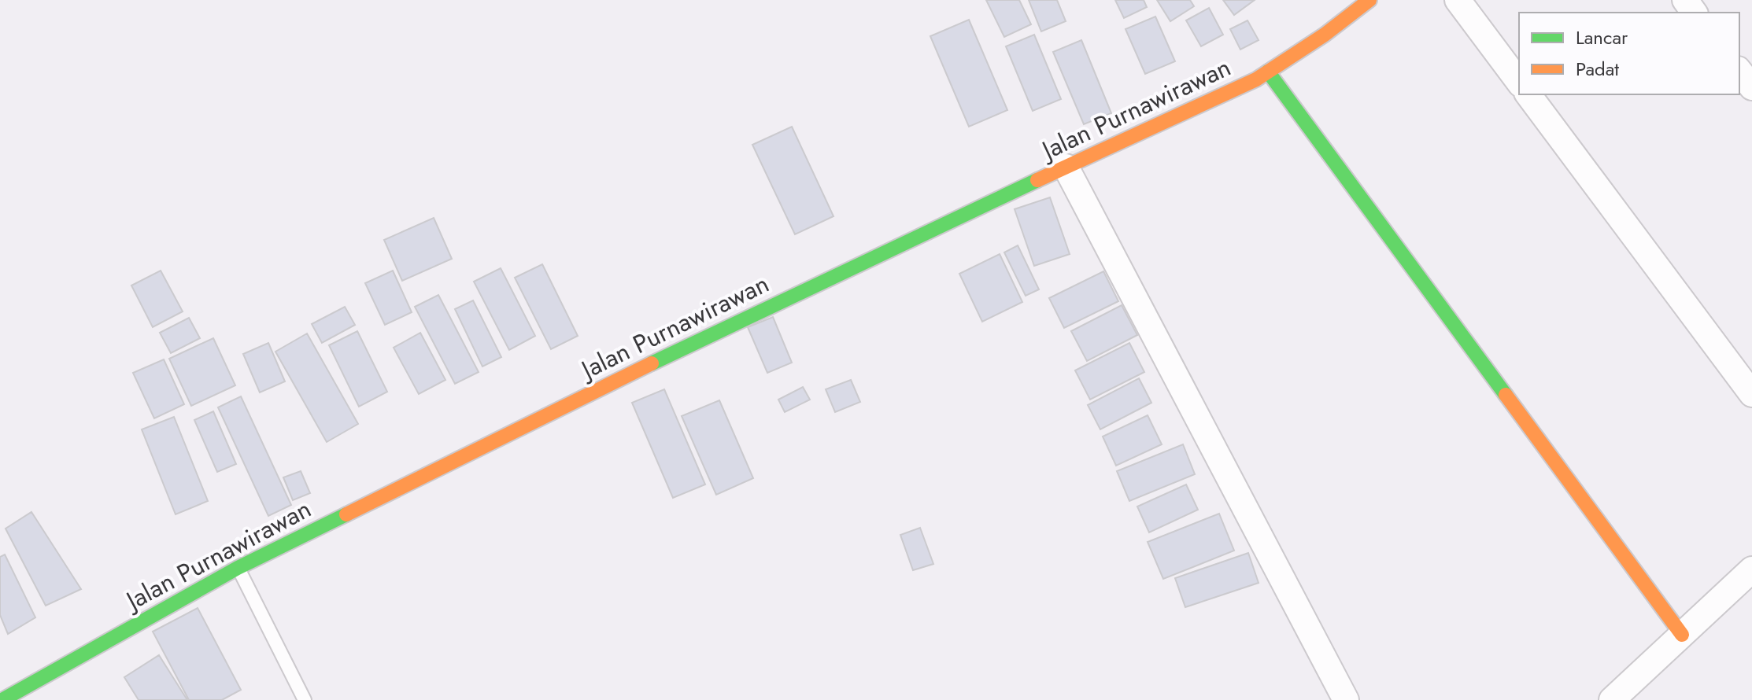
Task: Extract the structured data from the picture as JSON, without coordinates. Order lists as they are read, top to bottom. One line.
{"streets":{"street":["Jalan Purnawirawan"]},"legend":["Lancar","Padat"]}
